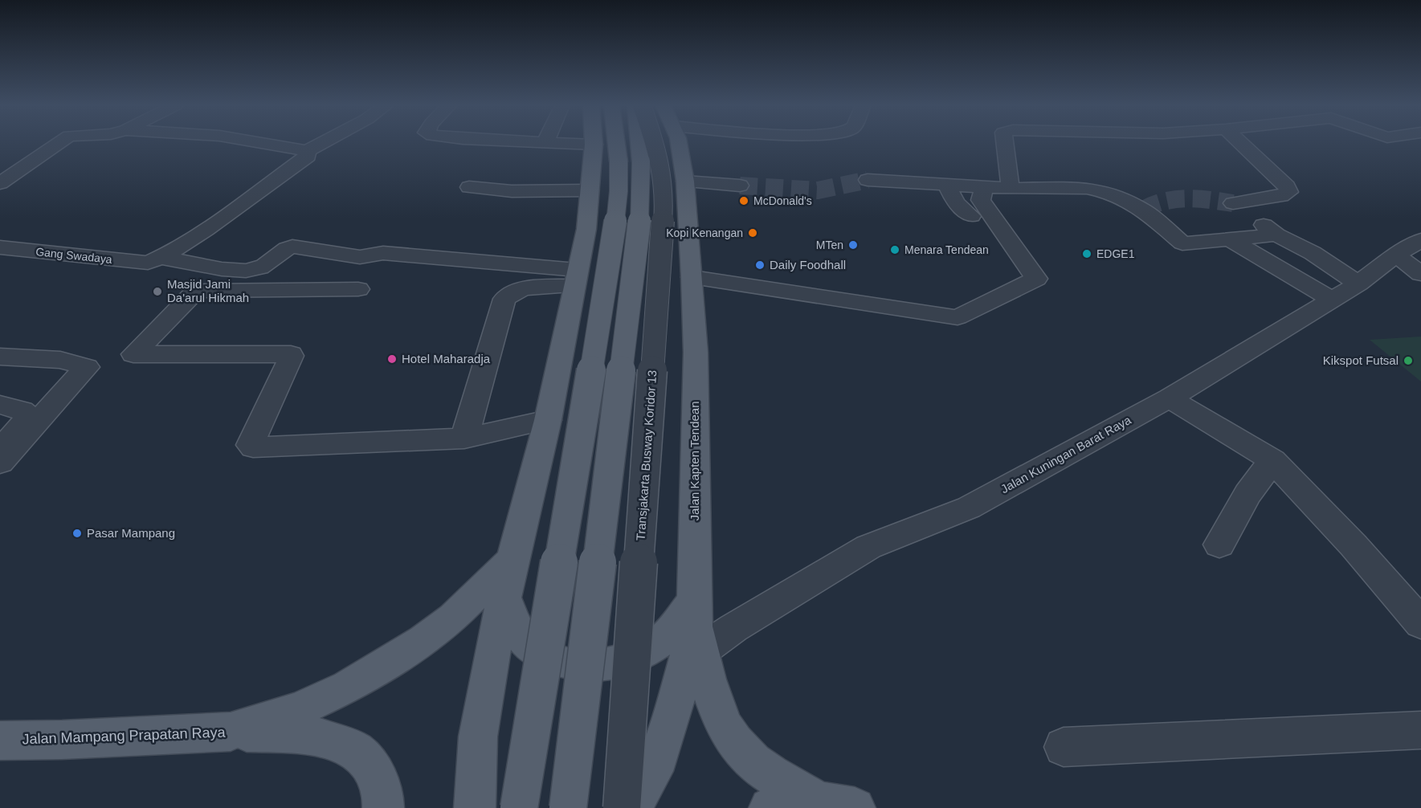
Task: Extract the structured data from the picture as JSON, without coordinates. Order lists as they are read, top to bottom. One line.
{"streets":{"main road":["Jalan Kapten Tendean","Jalan Mampang Prapatan Raya"],"street":["Gang Swadaya","Jalan Kuningan Barat Raya","Transjakarta Busway Koridor 13"]},"crossings":[["Jalan Kuningan Barat Raya","Jalan Kapten Tendean"]],"places":["McDonald's","Kopi Kenangan","MTen","Menara Tendean","EDGE1","Daily Foodhall","Masjid Jami Da'arul Hikmah","Hotel Maharadja","Kikspot Futsal","Pasar Mampang"]}
